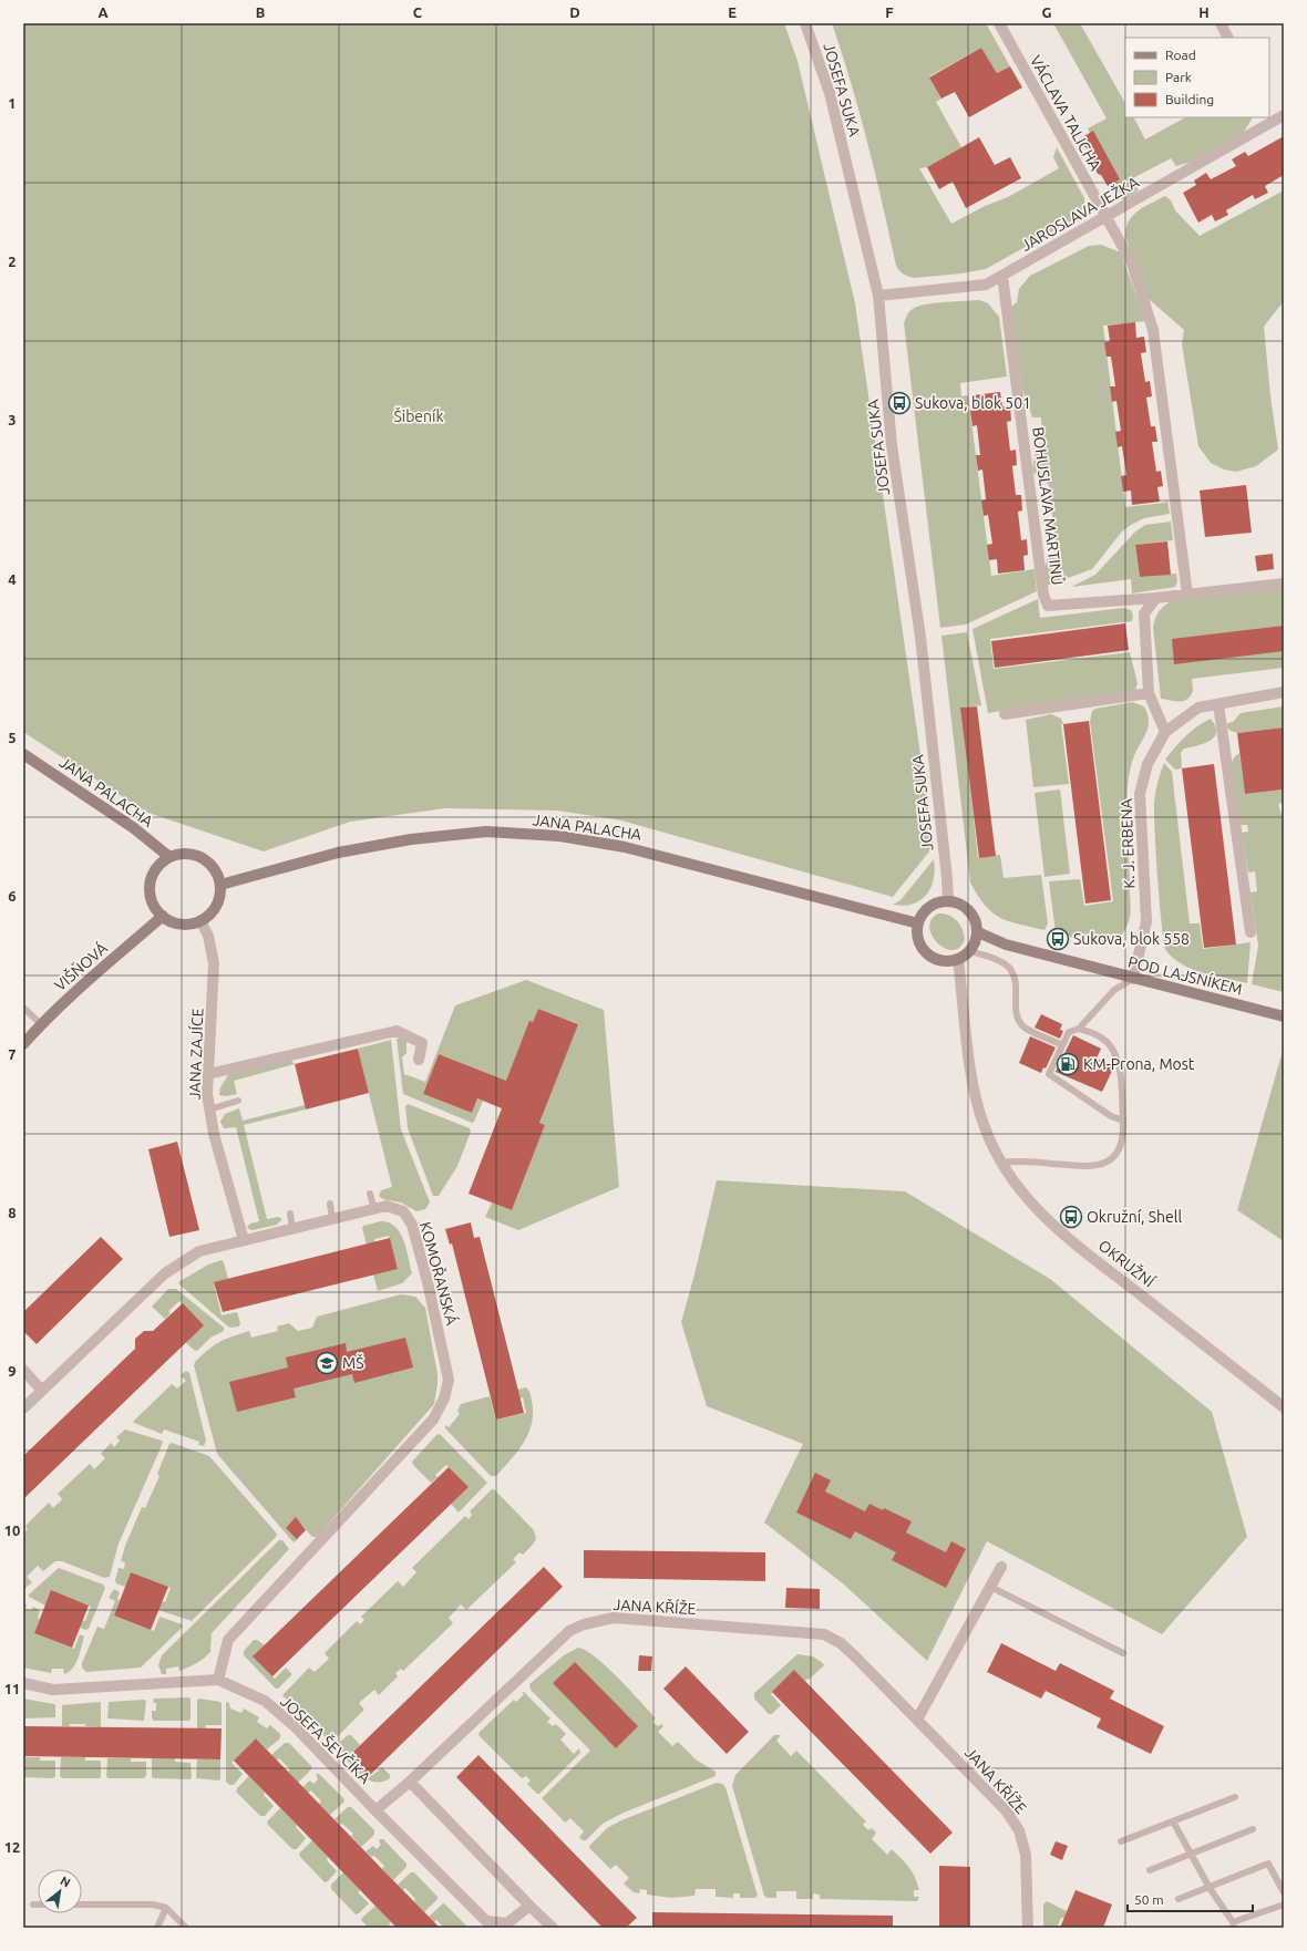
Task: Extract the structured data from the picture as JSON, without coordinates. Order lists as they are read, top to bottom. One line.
{"streets":{"street":["JOSEFA SUKA","VÁCLAVA TALICHA","JAROSLAVA JEŽKA","BOHUSLAVA MARTINŮ","JANA PALACHA","K. J. ERBENA","VIŠŇOVÁ","POD LAJSNÍKEM","JANA ZAJÍCE","OKRUŽNÍ","KOMOŘANSKÁ","JANA KŘÍŽE","JOSEFA ŠEVČÍKA"]},"crossings":[["JOSEFA SUKA","JAROSLAVA JEŽKA"],["JOSEFA SUKA","JANA PALACHA"],["JOSEFA SUKA","POD LAJSNÍKEM"],["JOSEFA SUKA","OKRUŽNÍ"],["VÁCLAVA TALICHA","JAROSLAVA JEŽKA"],["JAROSLAVA JEŽKA","BOHUSLAVA MARTINŮ"],["JANA PALACHA","VIŠŇOVÁ"],["JANA PALACHA","POD LAJSNÍKEM"],["JANA PALACHA","JANA ZAJÍCE"],["JANA PALACHA","OKRUŽNÍ"],["K. J. ERBENA","POD LAJSNÍKEM"],["VIŠŇOVÁ","JANA ZAJÍCE"],["POD LAJSNÍKEM","OKRUŽNÍ"],["JANA ZAJÍCE","KOMOŘANSKÁ"],["KOMOŘANSKÁ","JOSEFA ŠEVČÍKA"],["JANA KŘÍŽE","JOSEFA ŠEVČÍKA"]],"parks":["Šibeník"],"places":{"bus stop":["Sukova, blok 501","Sukova, blok 558","Okružní, Shell"],"fuel station":["KM-Prona, Most"],"school or university":["MŠ"]},"legend":["Road","Park","Building"],"scale_bar":"50 m","north":"top right","grid":{"columns":["A","B","C","D","E","F","G","H"],"rows":["1","2","3","4","5","6","7","8","9","10","11","12"]}}
